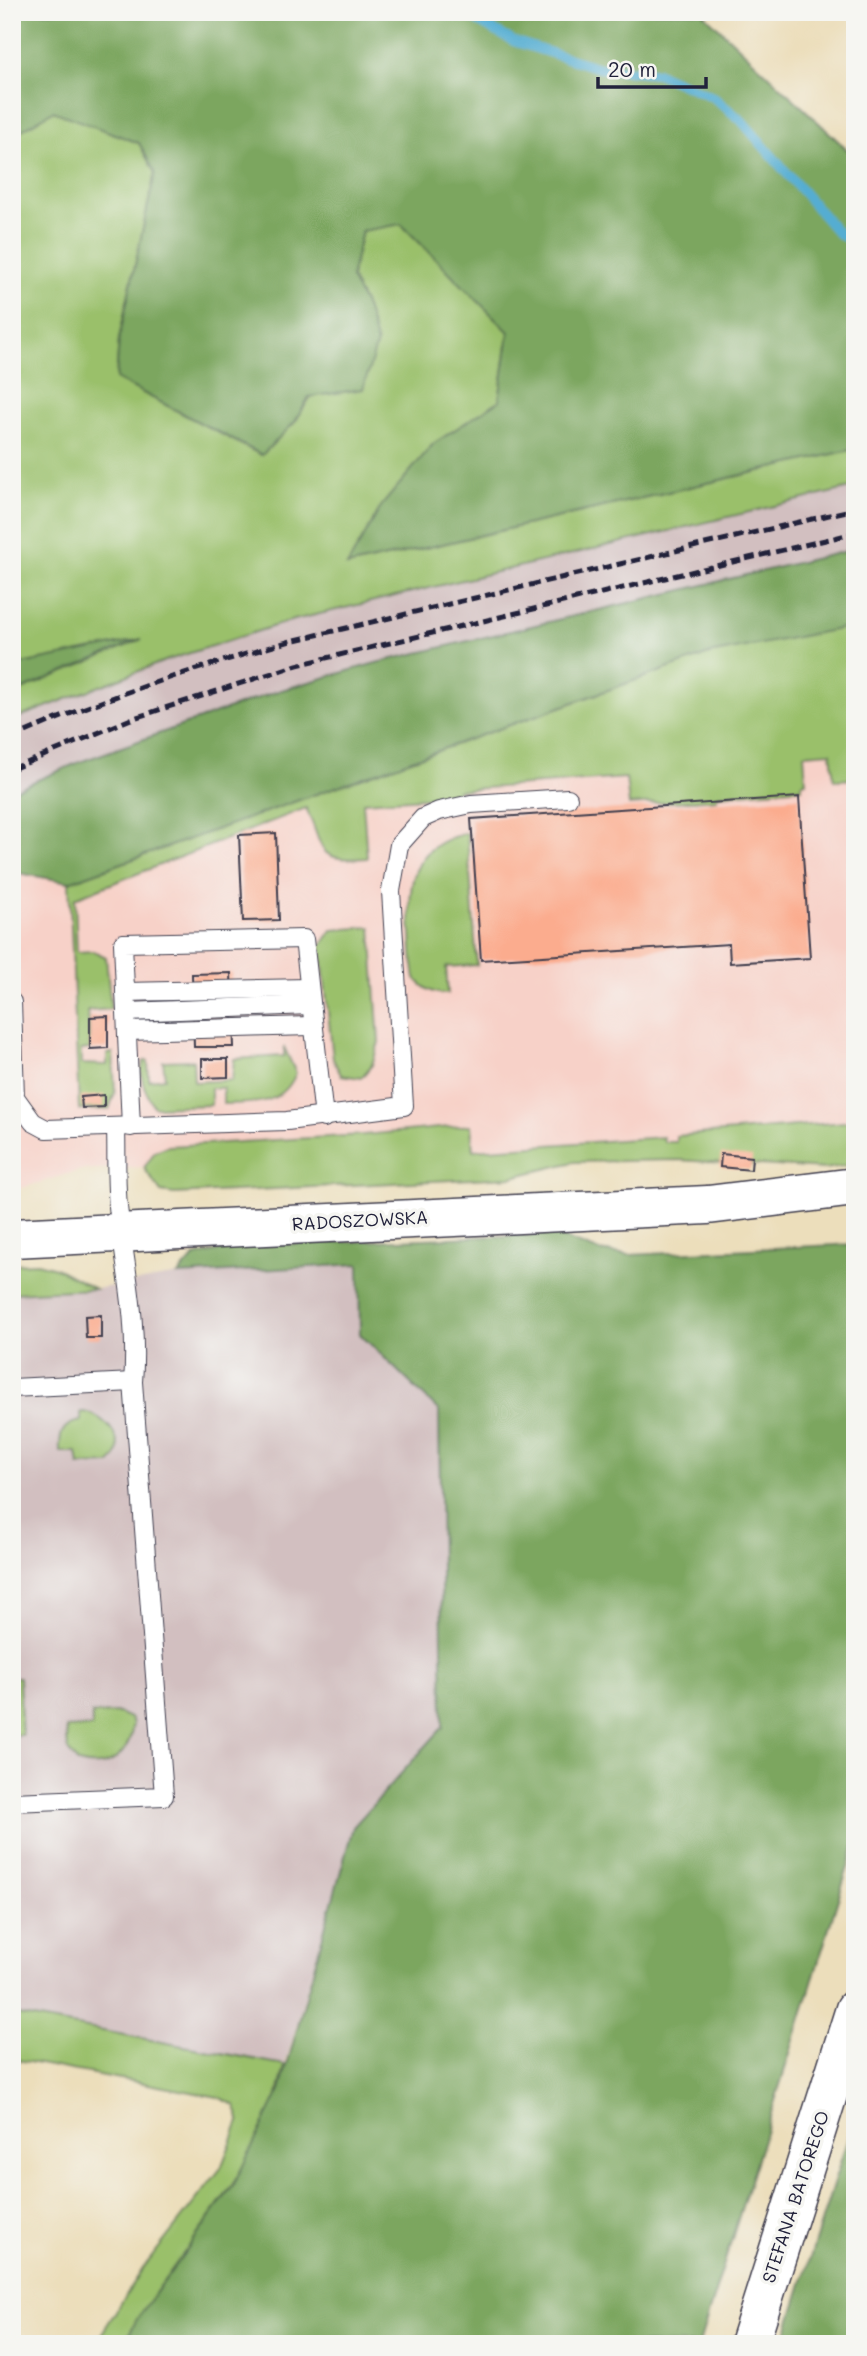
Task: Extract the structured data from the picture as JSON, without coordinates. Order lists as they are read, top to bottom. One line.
{"streets":{"street":["RADOSZOWSKA","STEFANA BATOREGO"]},"scale_bar":"20 m"}
